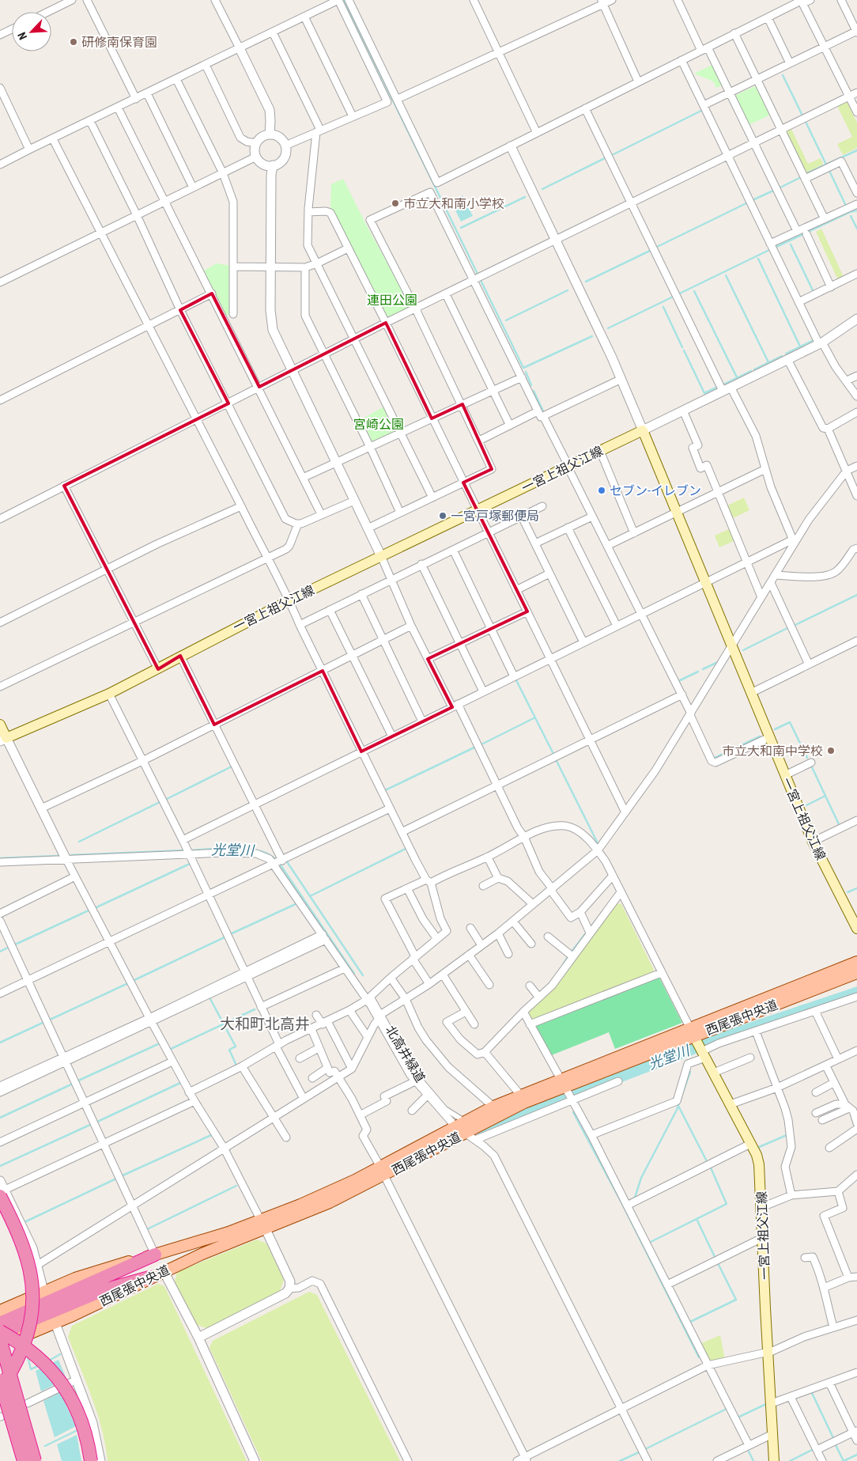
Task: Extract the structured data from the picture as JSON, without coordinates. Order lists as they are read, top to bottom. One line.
{"streets":{"main road":["一宮上祖父江線","西尾張中央道"],"street":["北高井緑道"]},"crossings":[["一宮上祖父江線","西尾張中央道"],["西尾張中央道","北高井緑道"]],"districts":["大和町北高井"],"water":["光堂川"],"parks":["連田公園","宮崎公園"],"places":["研修南保育園","市立大和南小学校","セブン-イレブン","一宮戸塚郵便局","市立大和南中学校"],"north":"bottom left"}
